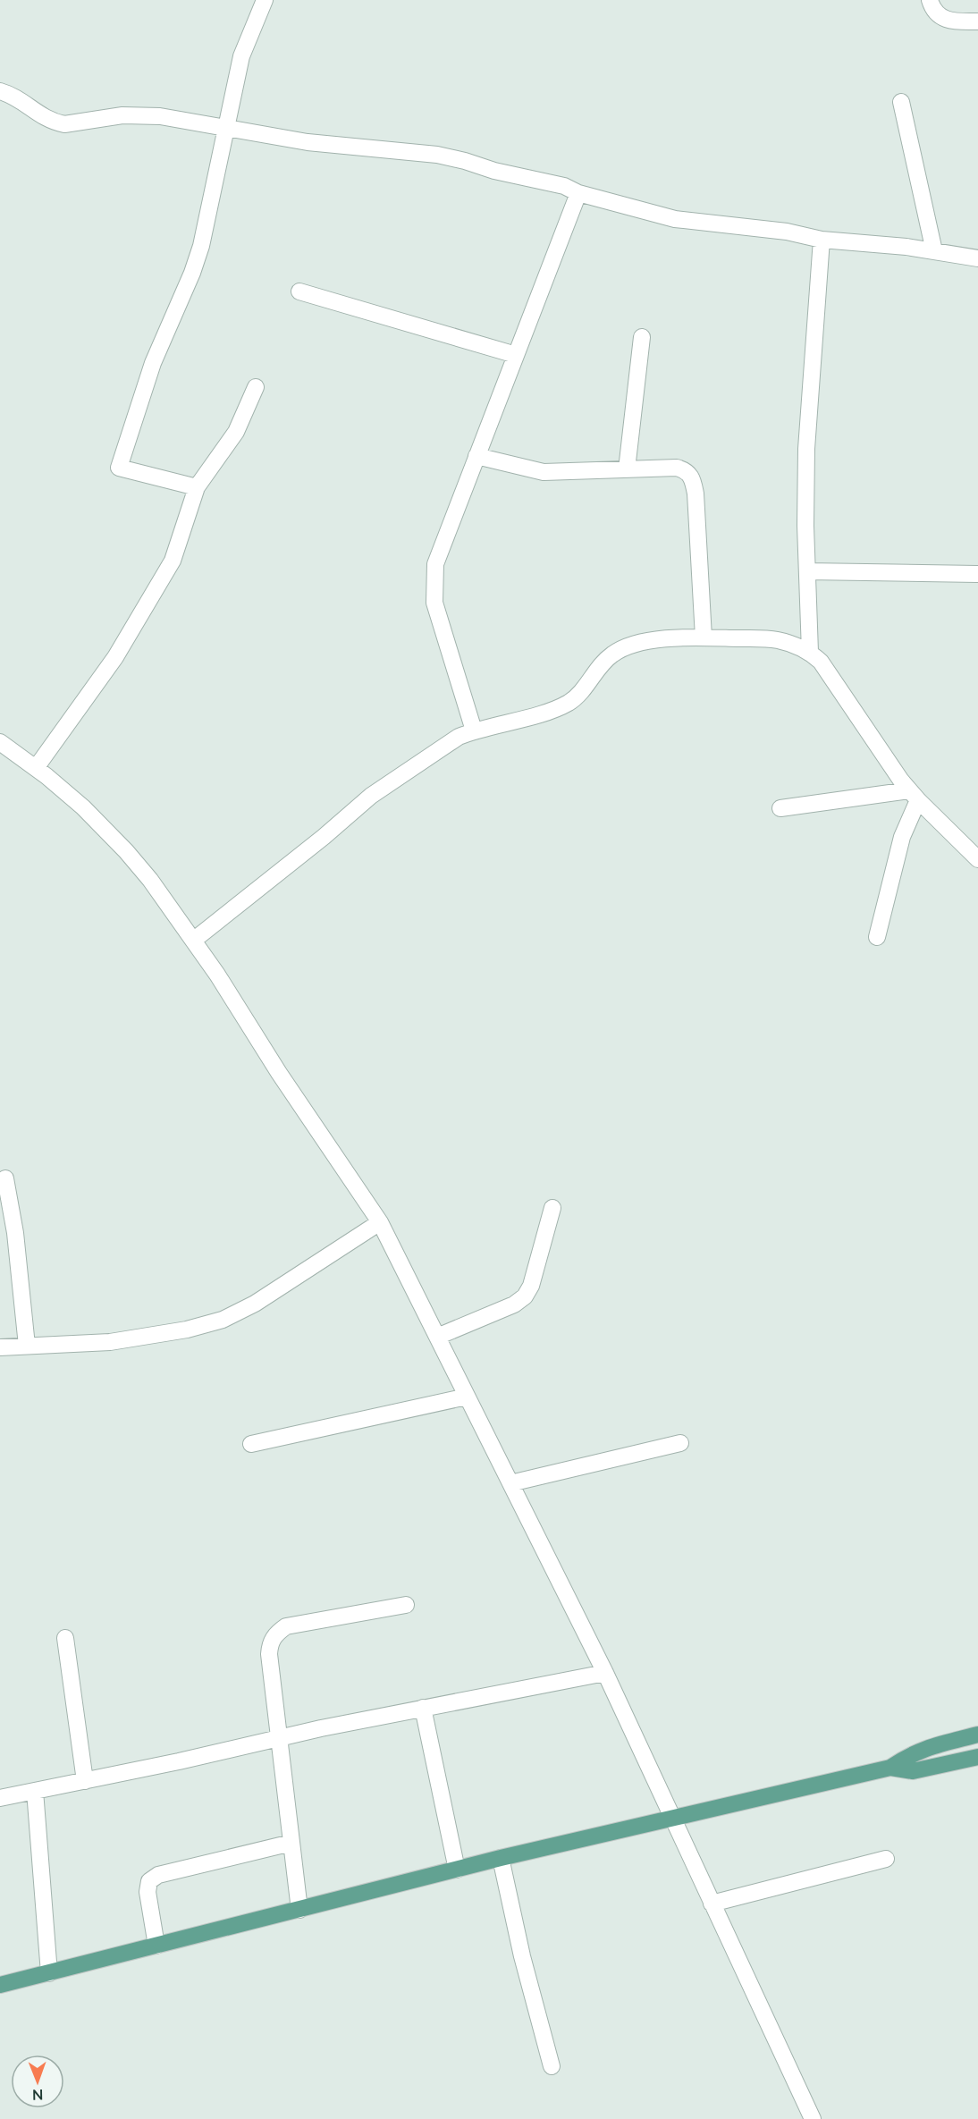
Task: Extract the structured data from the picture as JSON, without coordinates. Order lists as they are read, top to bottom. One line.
{"north":"bottom"}
